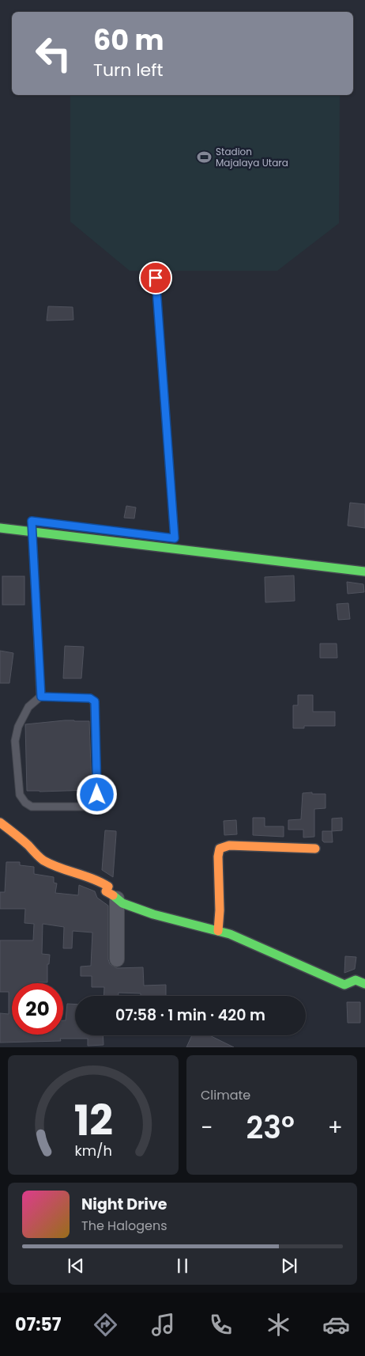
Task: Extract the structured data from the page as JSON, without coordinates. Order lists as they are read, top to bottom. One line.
{"places":{"sports":["Stadion Majalaya Utara"]},"page":{"turn":["60 m","Turn left"],"limit":"20","trip":"07:58 · 1 min · 420 m","tile":"Climate","heat":["−","23°","+"],"song":["Night Drive","The Halogens"],"tabs":"07:57","gauge":["12","km/h"]}}
